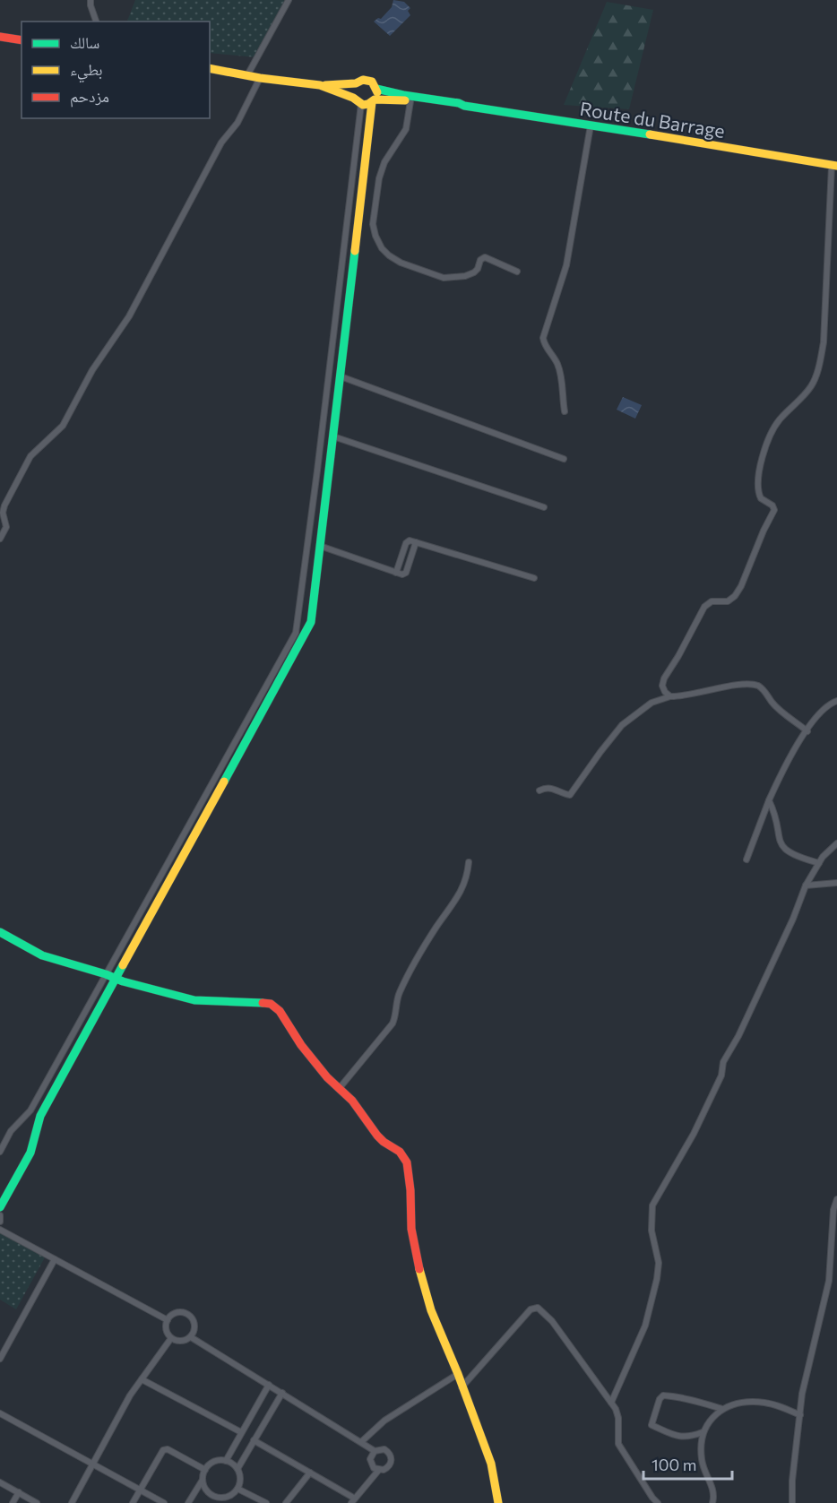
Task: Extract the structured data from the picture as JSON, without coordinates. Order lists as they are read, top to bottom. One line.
{"streets":{"street":["Route du Barrage"]},"legend":["سالك","بطيء","مزدحم"],"scale_bar":"100 m"}
